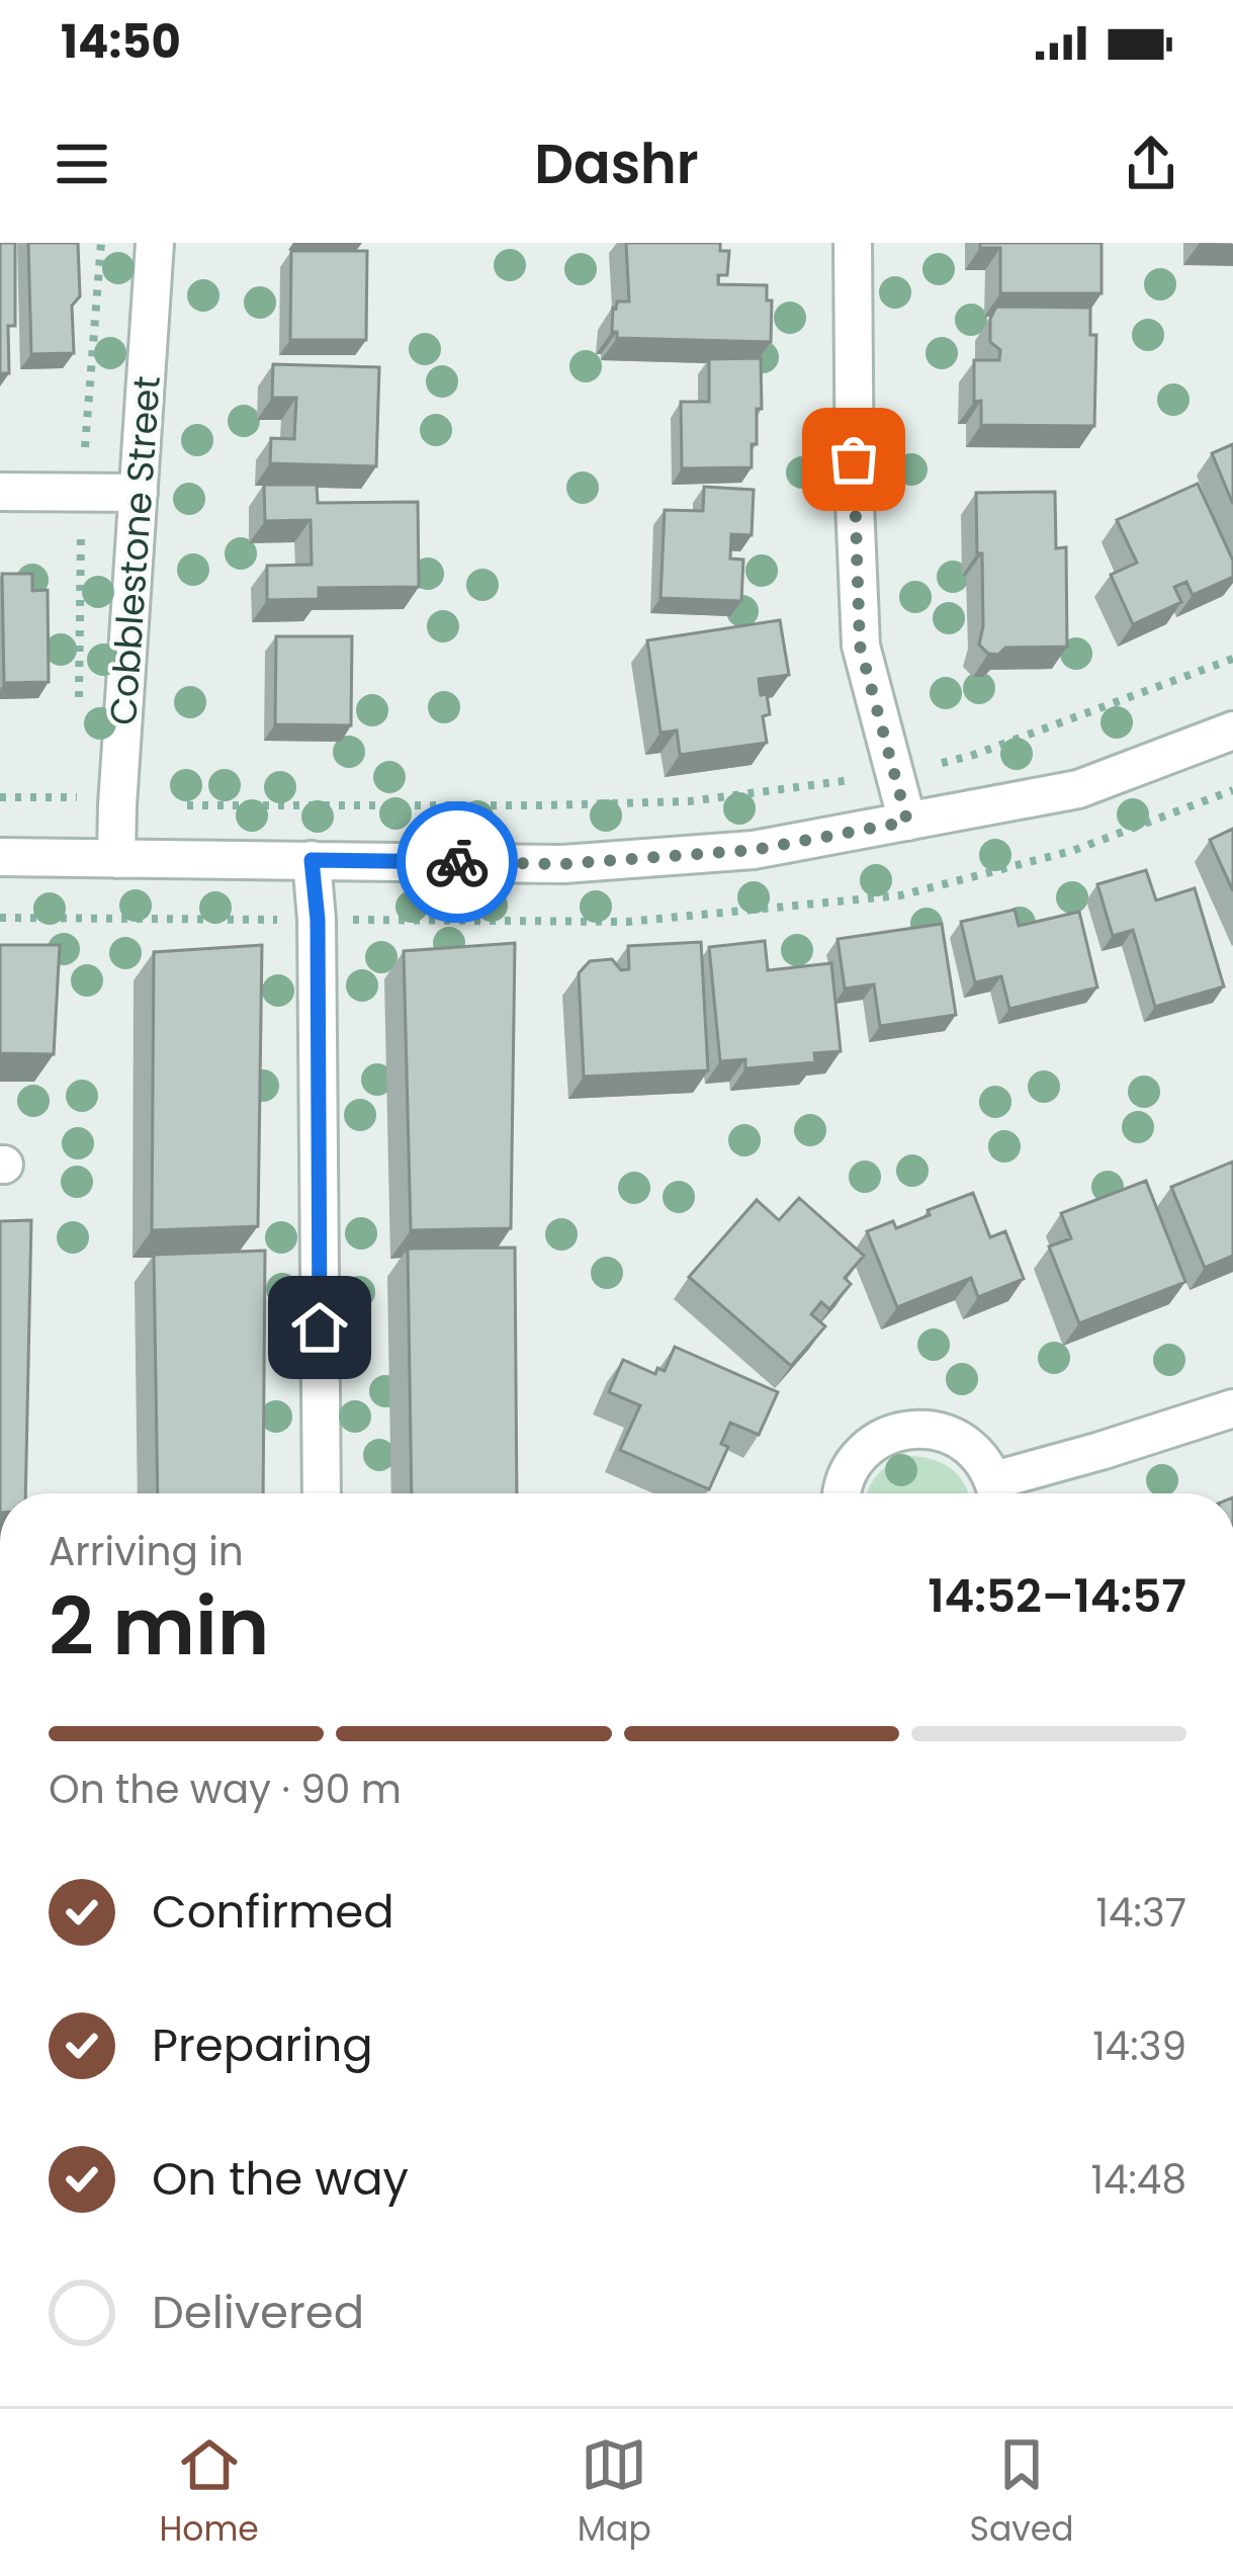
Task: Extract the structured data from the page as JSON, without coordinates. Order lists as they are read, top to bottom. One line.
{"streets":{"street":["Cobblestone Street"]},"page":{"status":"14:50","header":"Dashr","heading":["2 min","Arriving in","14:52–14:57"],"bar":"On the way · 90 m","list":[["Confirmed","14:37"],["Preparing","14:39"],["On the way","14:48"],"Delivered"],"tabs":["Home","Map","Saved"]}}
